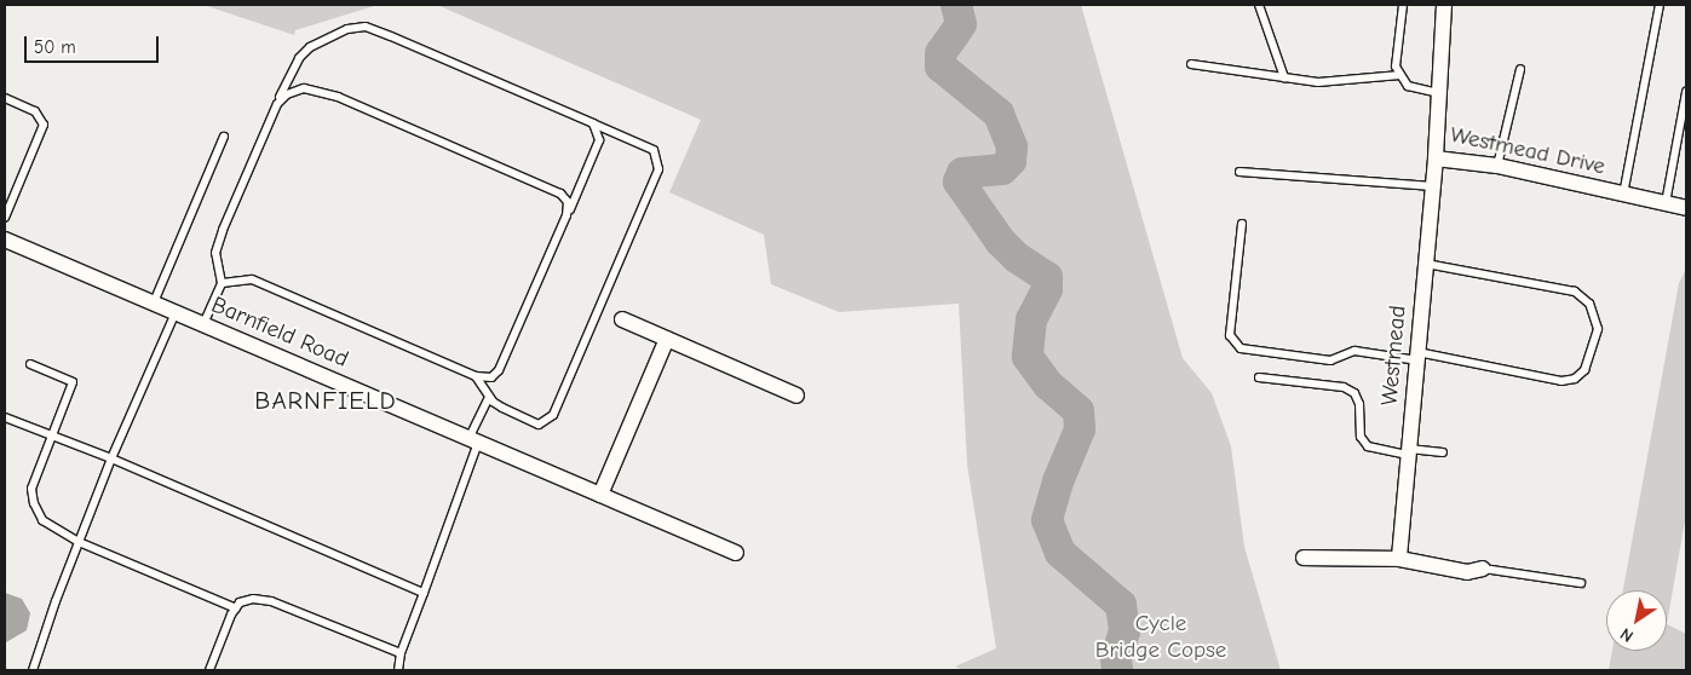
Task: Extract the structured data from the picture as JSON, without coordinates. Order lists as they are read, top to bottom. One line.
{"streets":{"street":["Westmead Drive","Barnfield Road","Westmead"]},"crossings":[["Westmead Drive","Westmead"]],"districts":["BARNFIELD"],"parks":["Cycle Bridge Copse"],"scale_bar":"50 m","north":"bottom left"}
